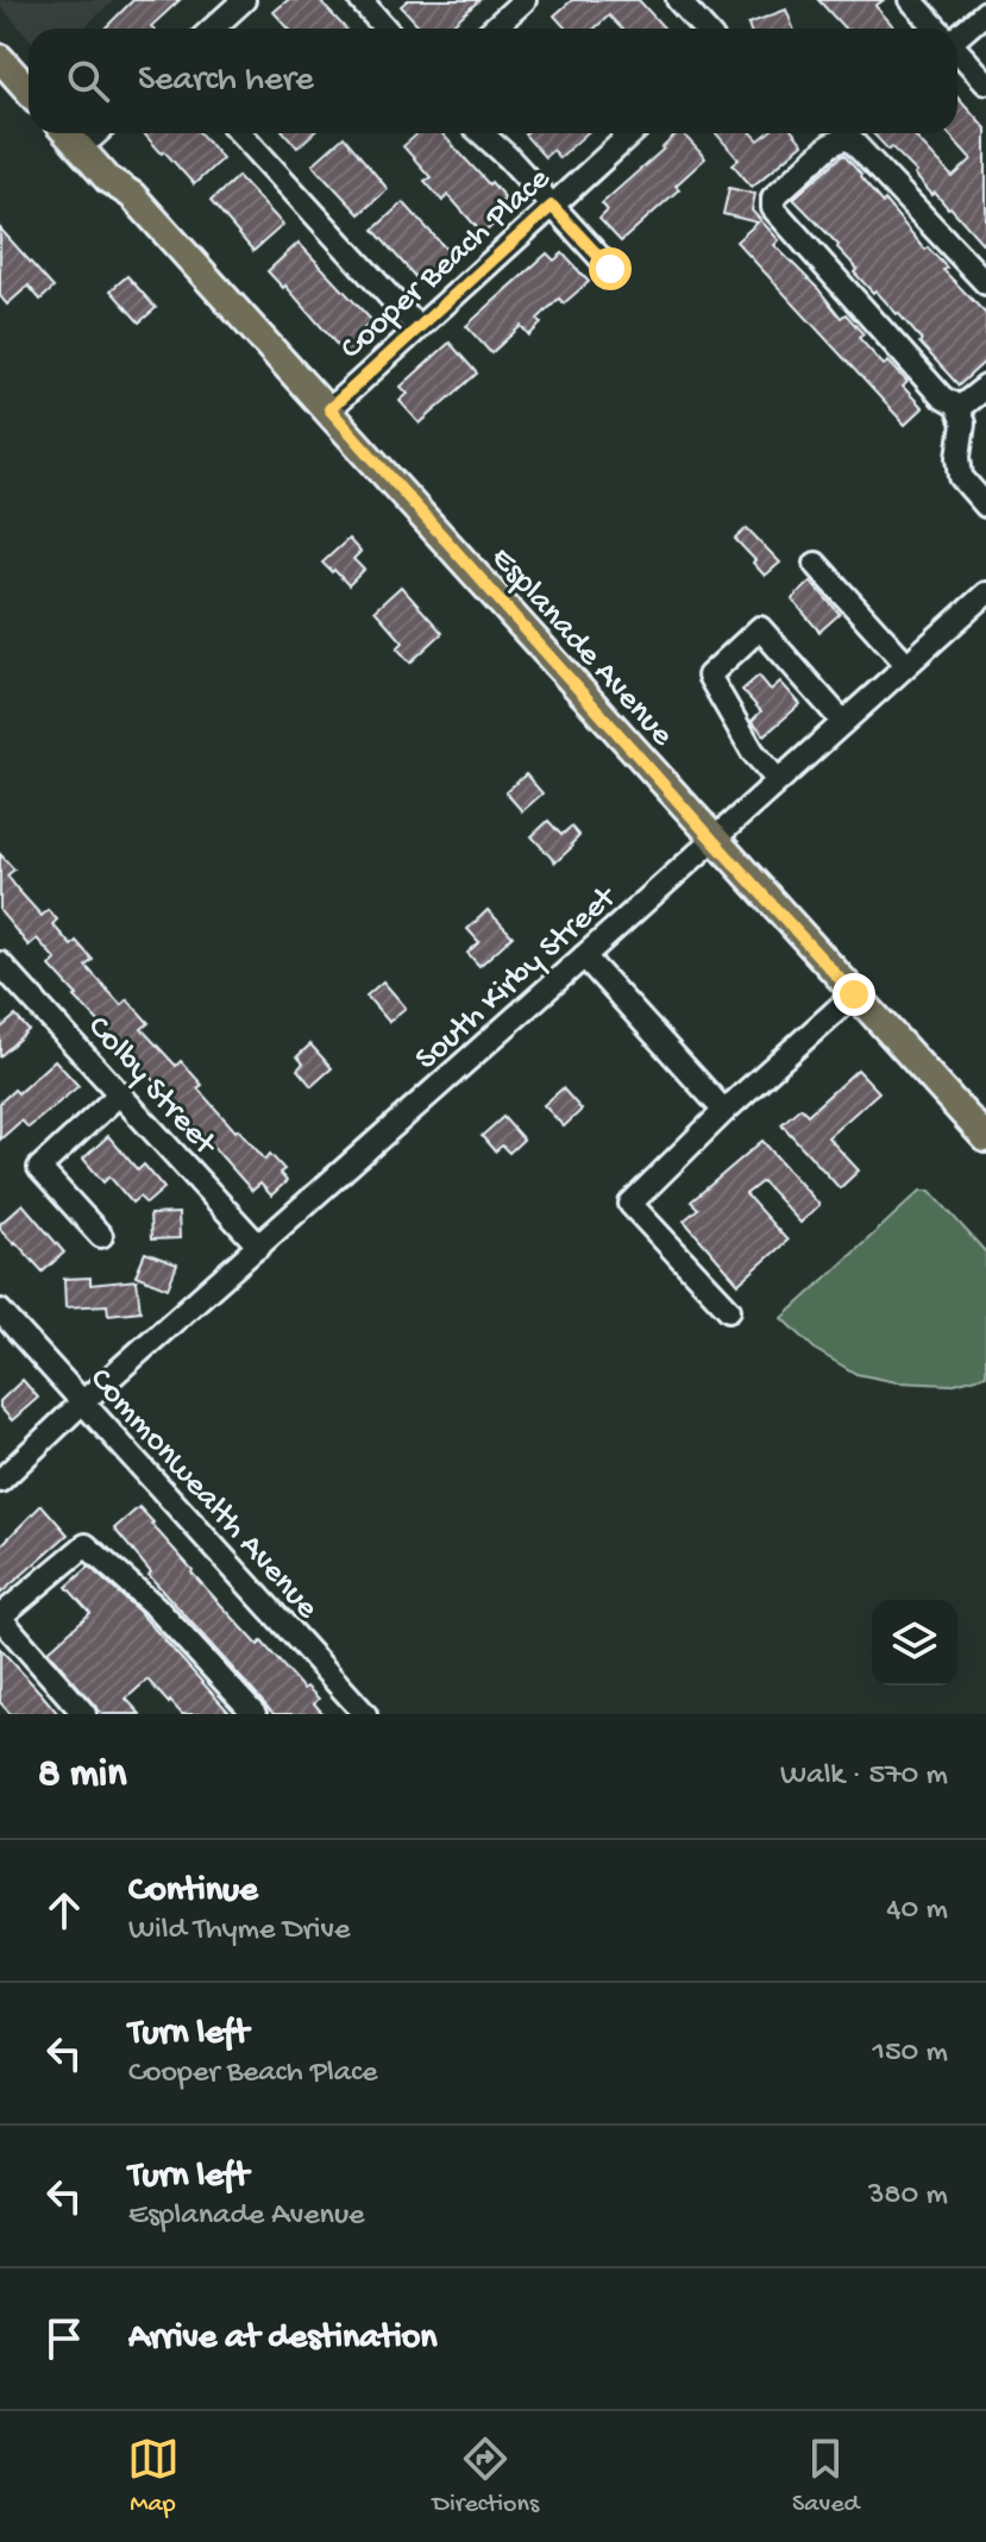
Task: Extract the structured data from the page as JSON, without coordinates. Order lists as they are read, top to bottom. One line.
{"streets":{"main road":["Esplanade Avenue"],"street":["Cooper Beach Place","South Kirby Street","Colby Street","Commonwealth Avenue"]},"crossings":[["Cooper Beach Place","Esplanade Avenue"],["Esplanade Avenue","South Kirby Street"],["South Kirby Street","Colby Street"],["South Kirby Street","Commonwealth Avenue"]],"page":{"search":"Search here","heading":["8 min","Walk · 570 m"],"list":[["Continue","Wild Thyme Drive","40 m"],["Turn left","Cooper Beach Place","150 m"],["Turn left","Esplanade Avenue","380 m"],"Arrive at destination"],"nav":["Map","Directions","Saved"]}}
